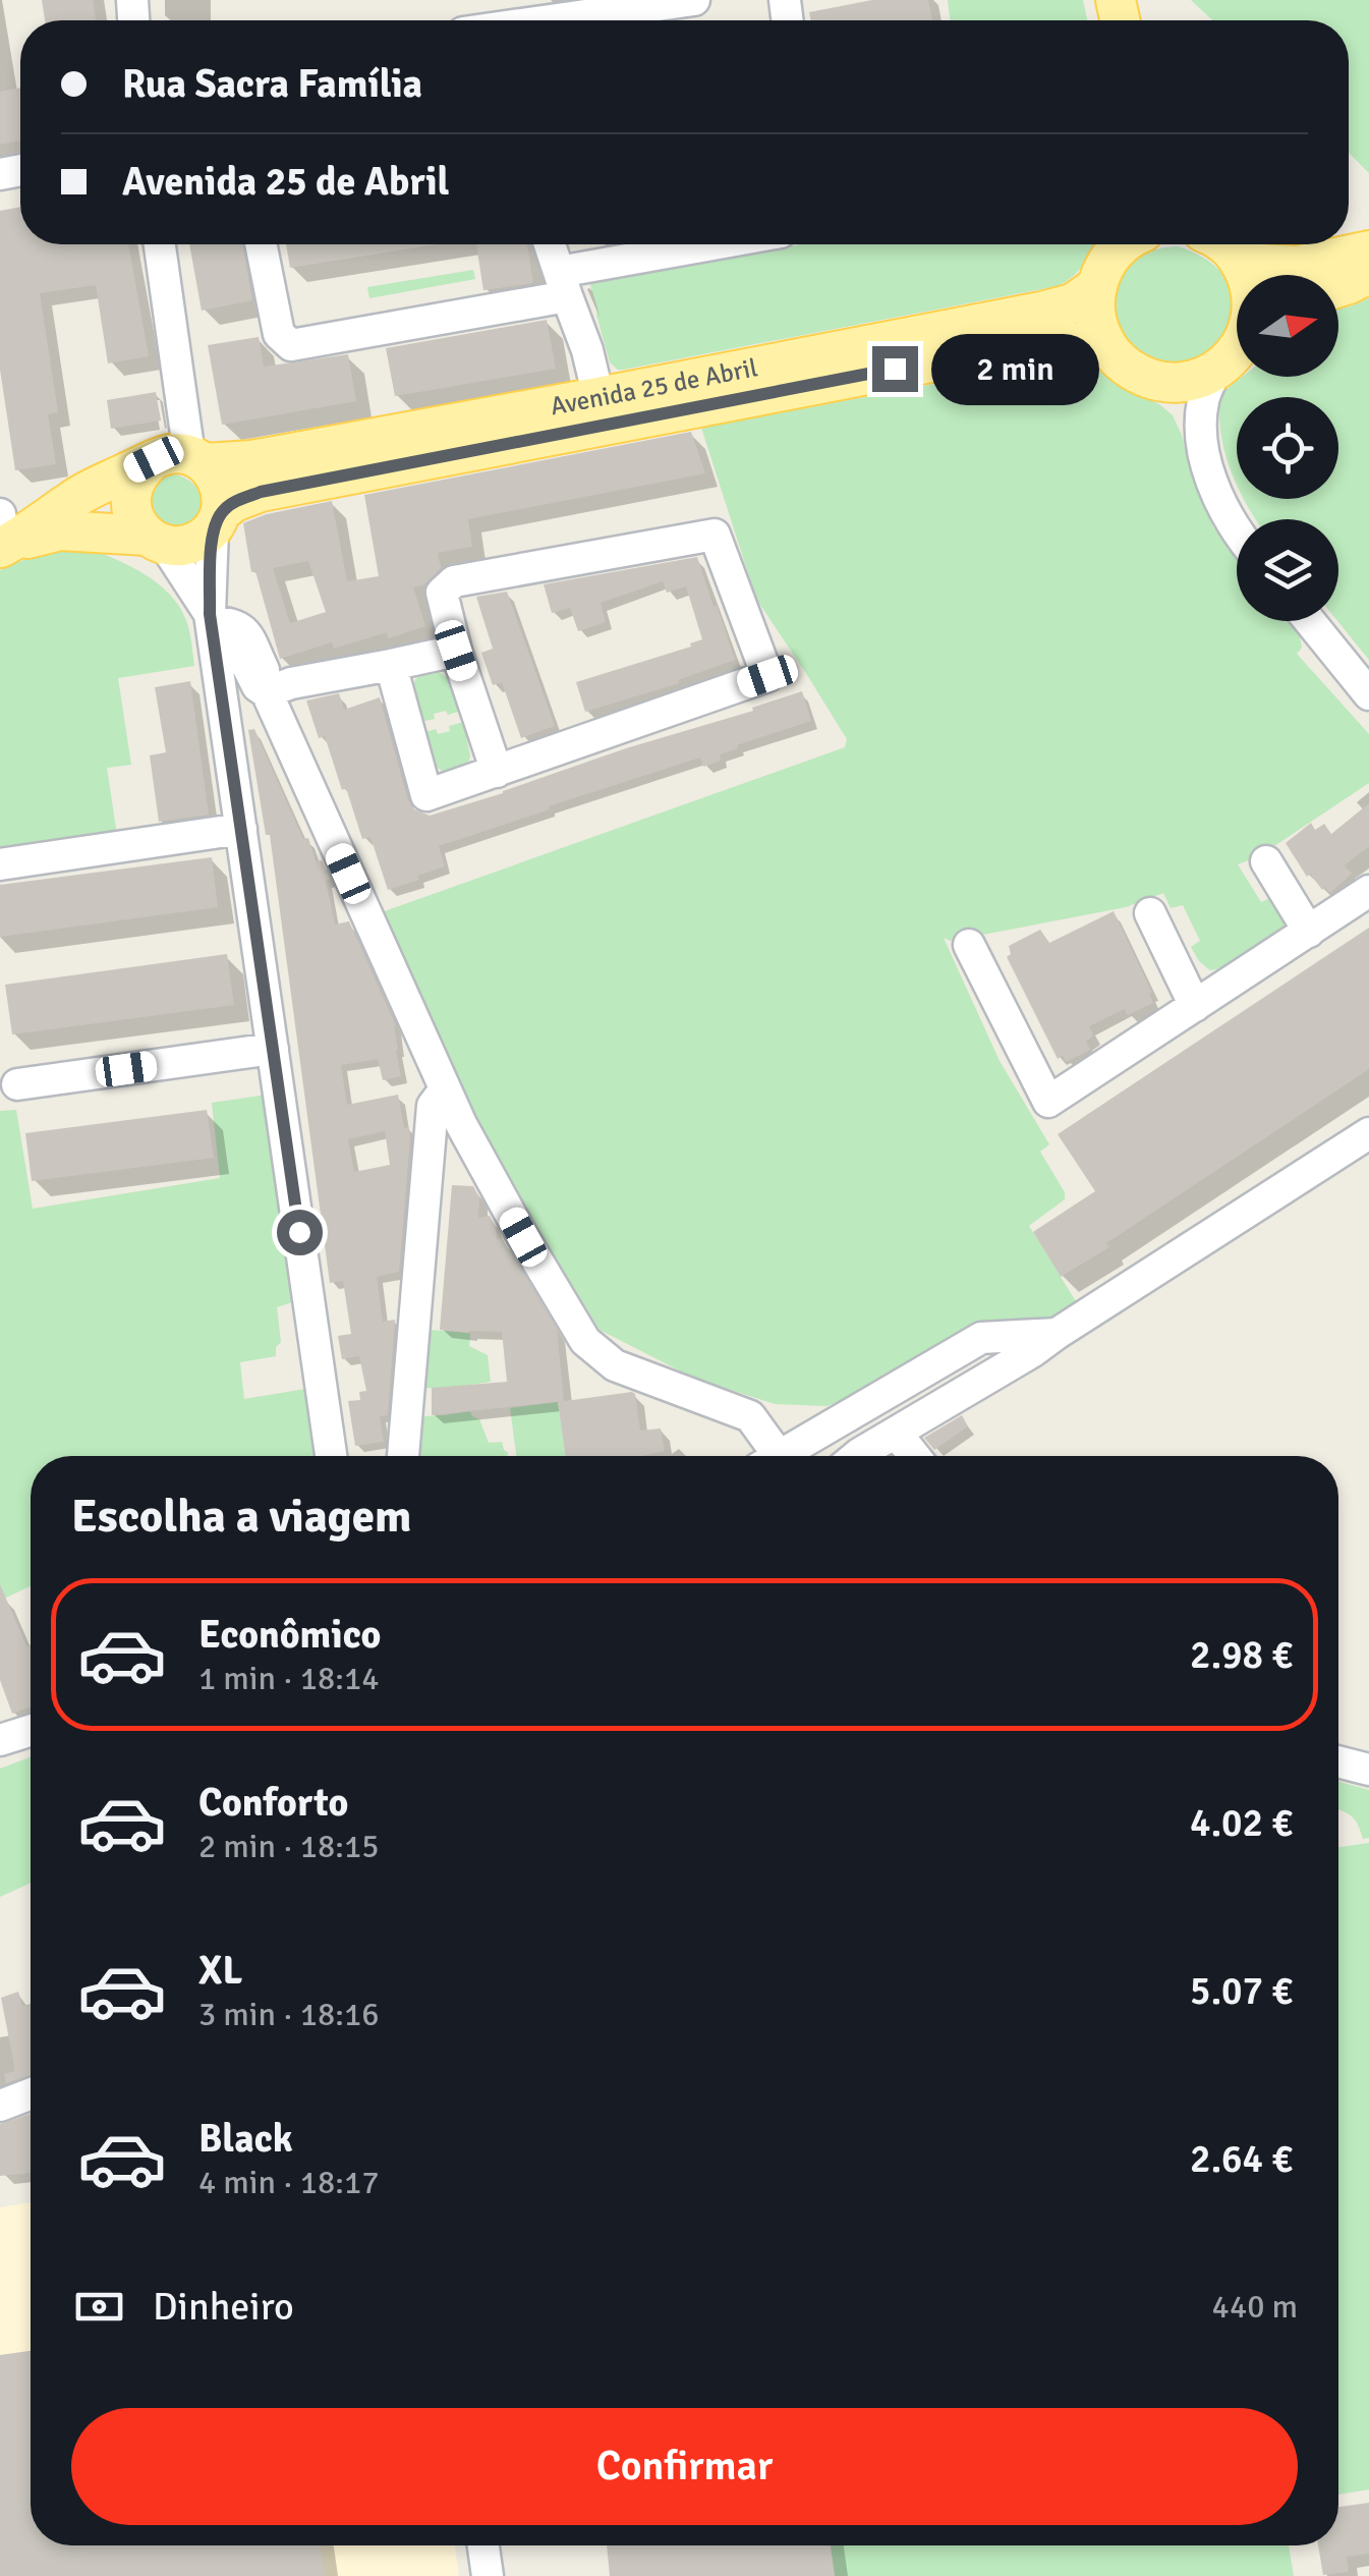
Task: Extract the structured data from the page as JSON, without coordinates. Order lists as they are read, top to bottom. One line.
{"streets":{"main road":["Avenida 25 de Abril"]},"north":"right","page":{"banner":["Rua Sacra Família","Avenida 25 de Abril"],"bubble":"2 min","heading":"Escolha a viagem","list":[{"name":"Econômico","note":"1 min · 18:14","value":"2.98 €"},{"name":"Conforto","note":"2 min · 18:15","value":"4.02 €"},{"name":"XL","note":"3 min · 18:16","value":"5.07 €"},{"name":"Black","note":"4 min · 18:17","value":"2.64 €"}],"pay":["Dinheiro","440 m"],"buttons":"Confirmar"}}
